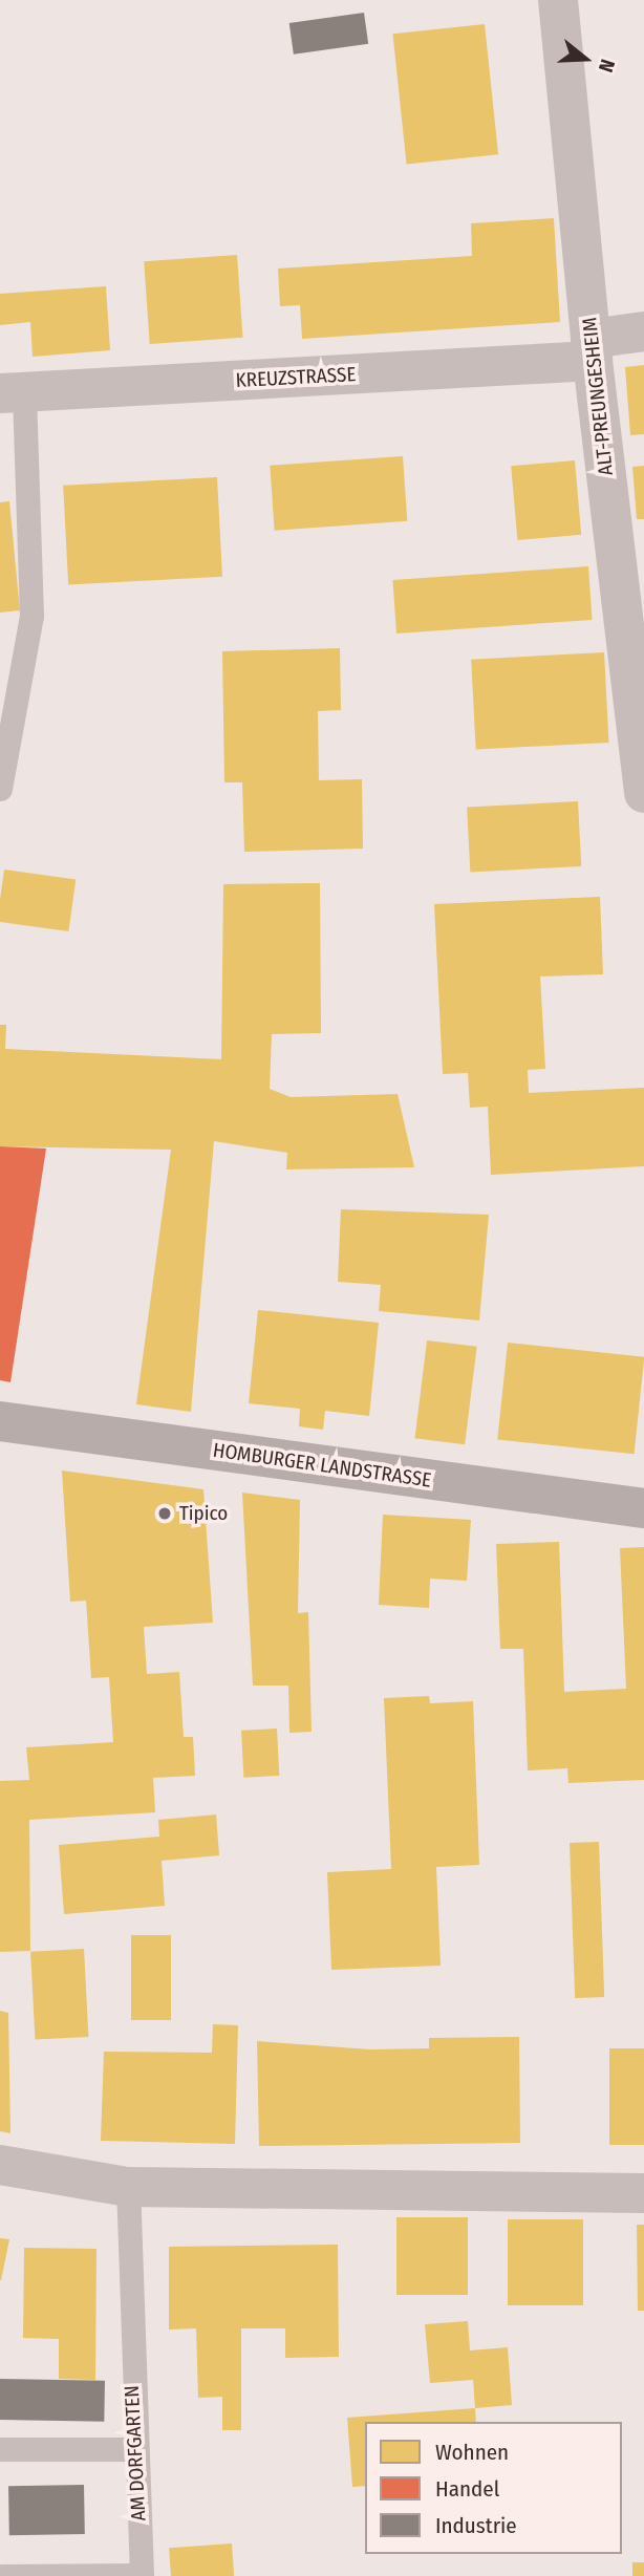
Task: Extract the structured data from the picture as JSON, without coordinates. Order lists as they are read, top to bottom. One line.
{"streets":{"street":["KREUZSTRASSE","ALT-PREUNGESHEIM","HOMBURGER LANDSTRASSE"],"lane":["AM DORFGARTEN"]},"crossings":[["KREUZSTRASSE","ALT-PREUNGESHEIM"]],"places":["Tipico"],"legend":["Wohnen","Handel","Industrie"],"north":"right"}
